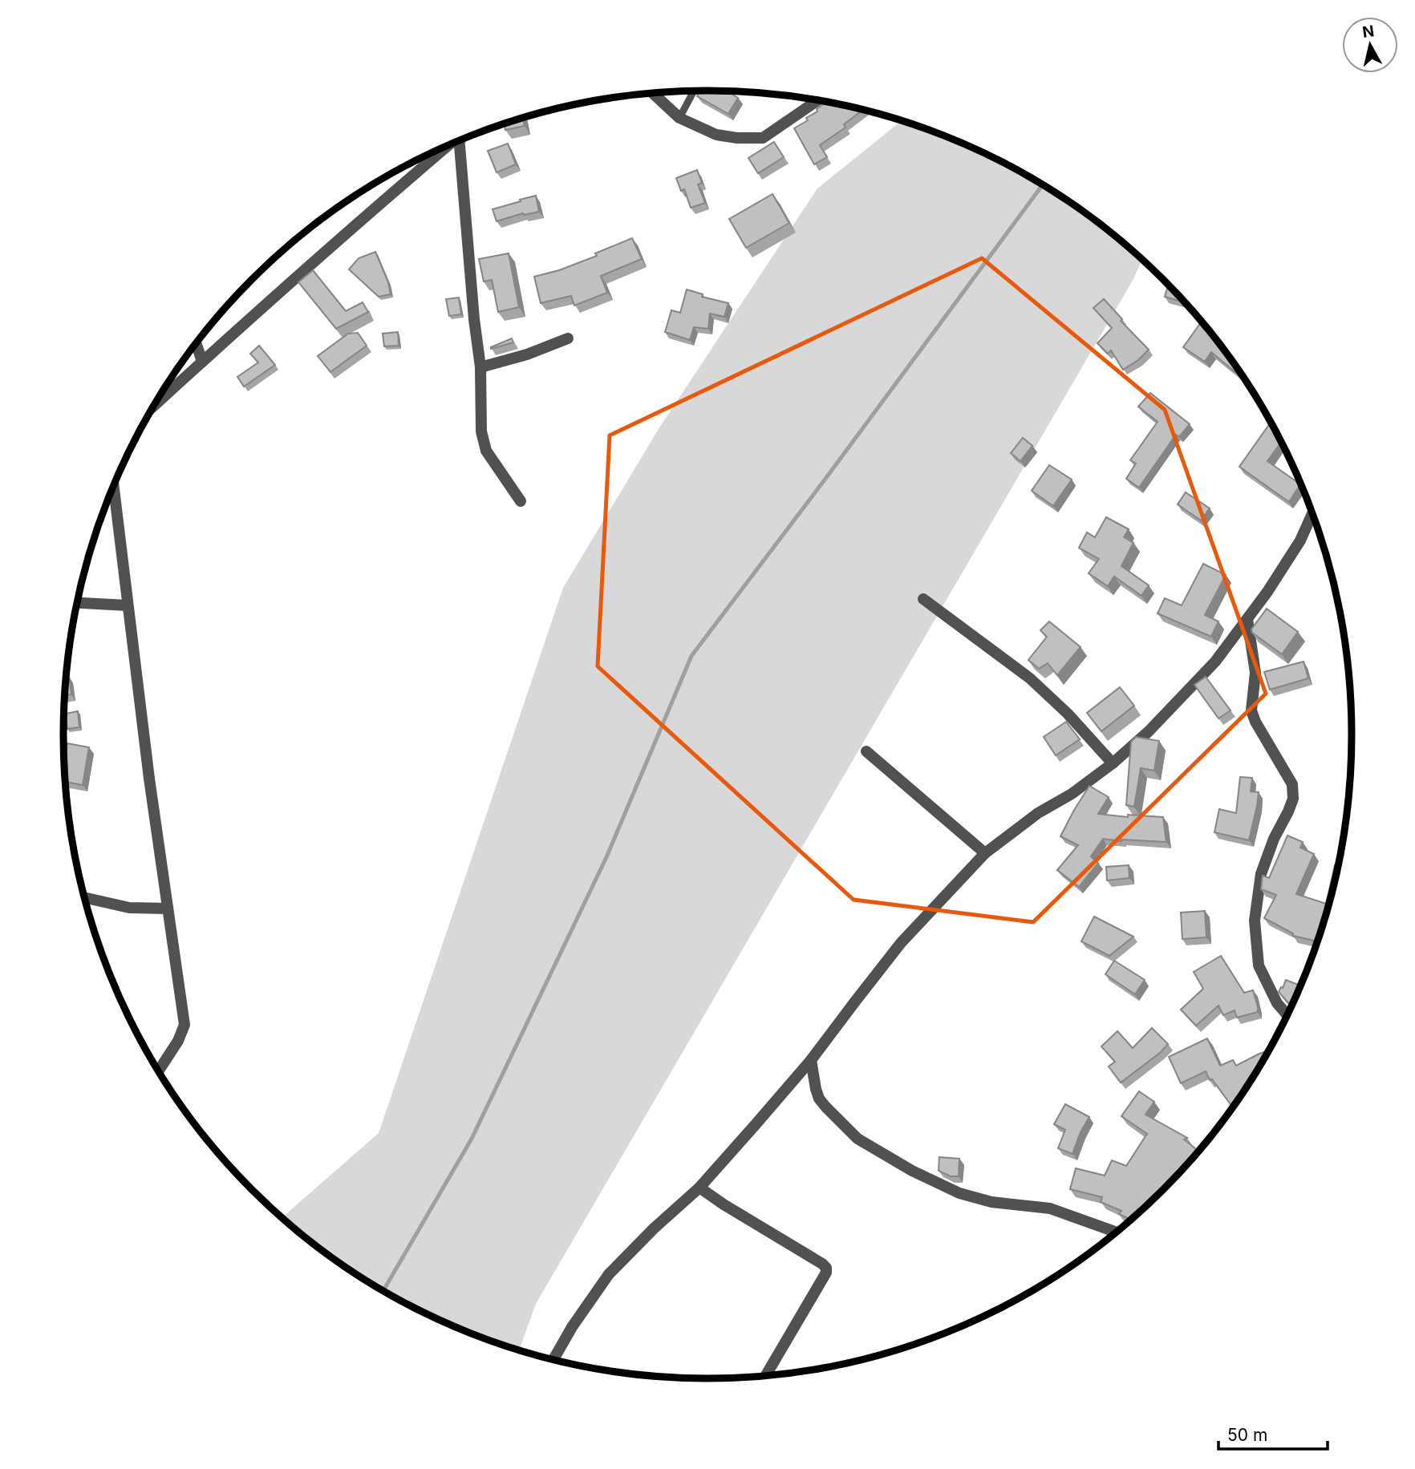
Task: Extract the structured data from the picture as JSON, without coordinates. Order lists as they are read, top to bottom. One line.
{"scale_bar":"50 m","north":"top"}
